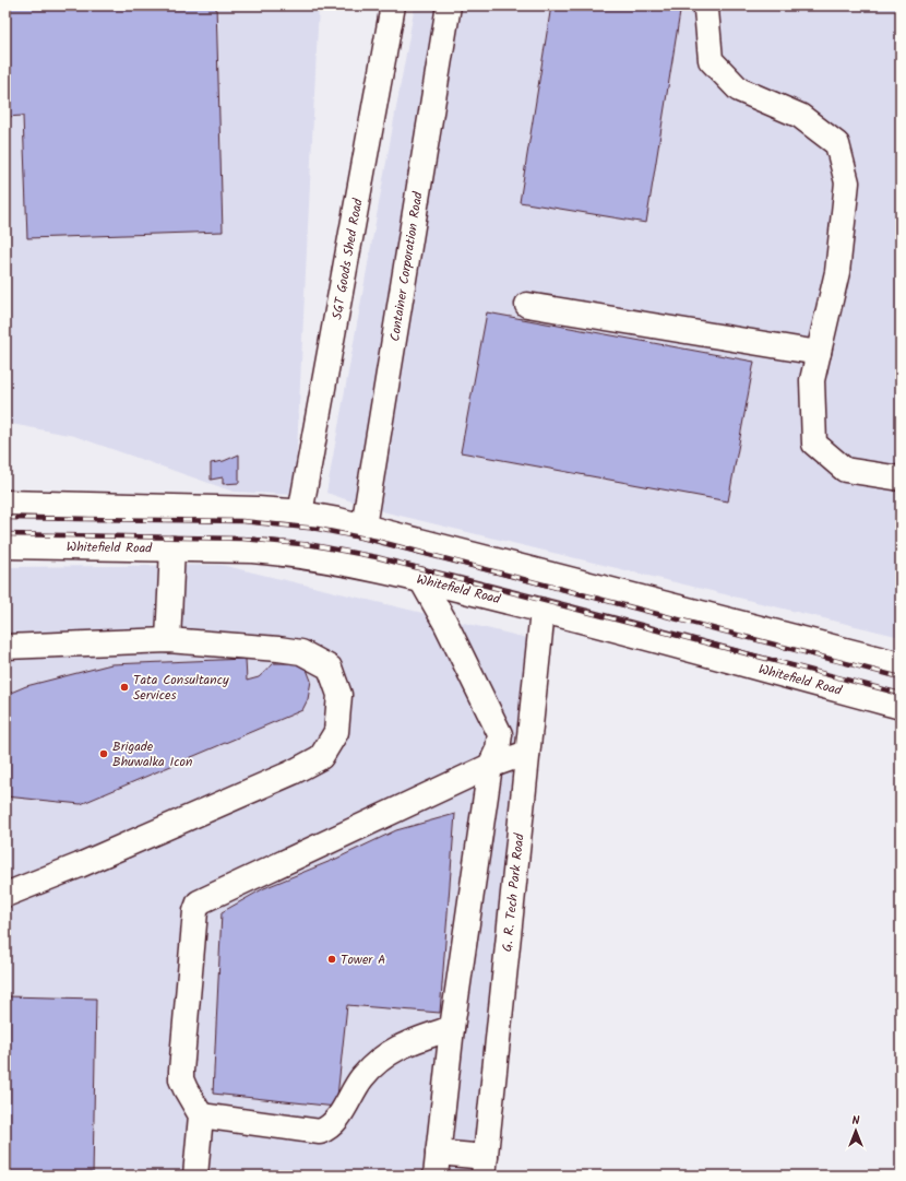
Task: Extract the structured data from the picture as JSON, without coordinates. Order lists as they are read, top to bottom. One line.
{"streets":{"main road":["SGT Goods Shed Road","Container Corporation Road","Whitefield Road","G. R. Tech Park Road"]},"crossings":[["Whitefield Road","G. R. Tech Park Road"]],"places":["Tata Consultancy Services","Brigade Bhuwalka Icon","Tower A"],"north":"top"}
